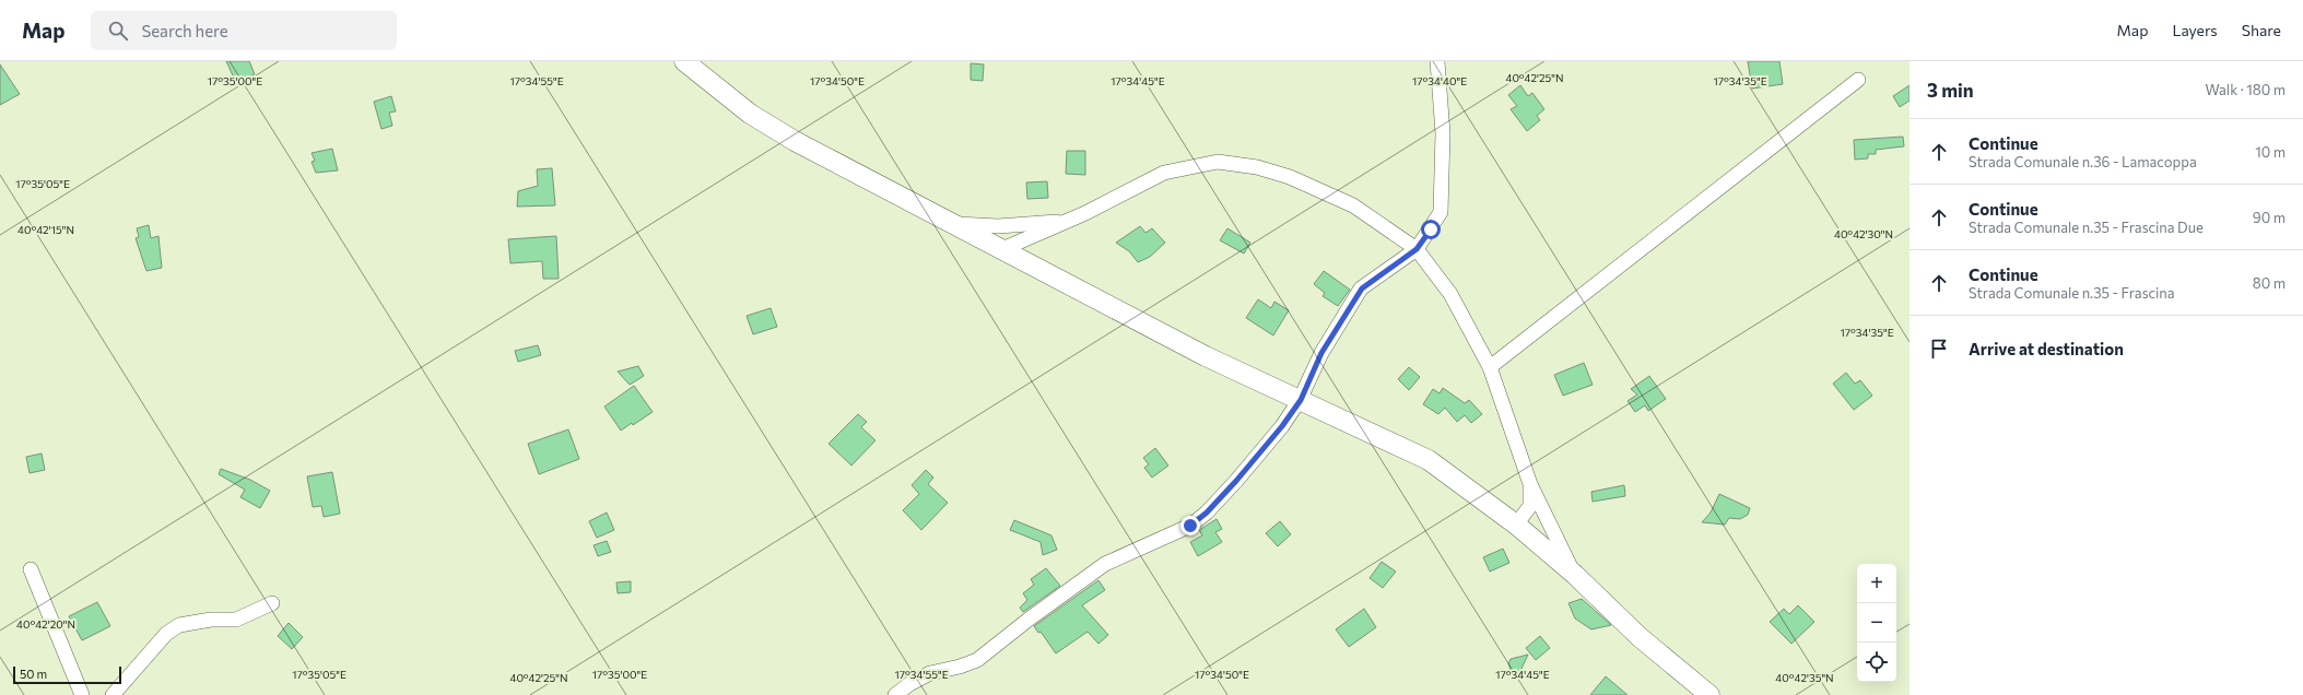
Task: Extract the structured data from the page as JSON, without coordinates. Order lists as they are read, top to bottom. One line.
{"scale_bar":"50 m","page":{"header":"Map","search":"Search here","nav":["Map","Layers","Share"],"heading":["3 min","Walk · 180 m"],"list":[["Continue","Strada Comunale n.36 - Lamacoppa","10 m"],["Continue","Strada Comunale n.35 - Frascina Due","90 m"],["Continue","Strada Comunale n.35 - Frascina","80 m"],"Arrive at destination"],"map_buttons":["+","−"],"scale":"50 m"},"coordinates":["40°42'25\"N","17°34'40\"E","17°35'00\"E","17°34'55\"E","17°34'50\"E","17°34'45\"E","17°34'35\"E","17°35'05\"E","40°42'15\"N","40°42'30\"N","40°42'20\"N","40°42'35\"N"]}
